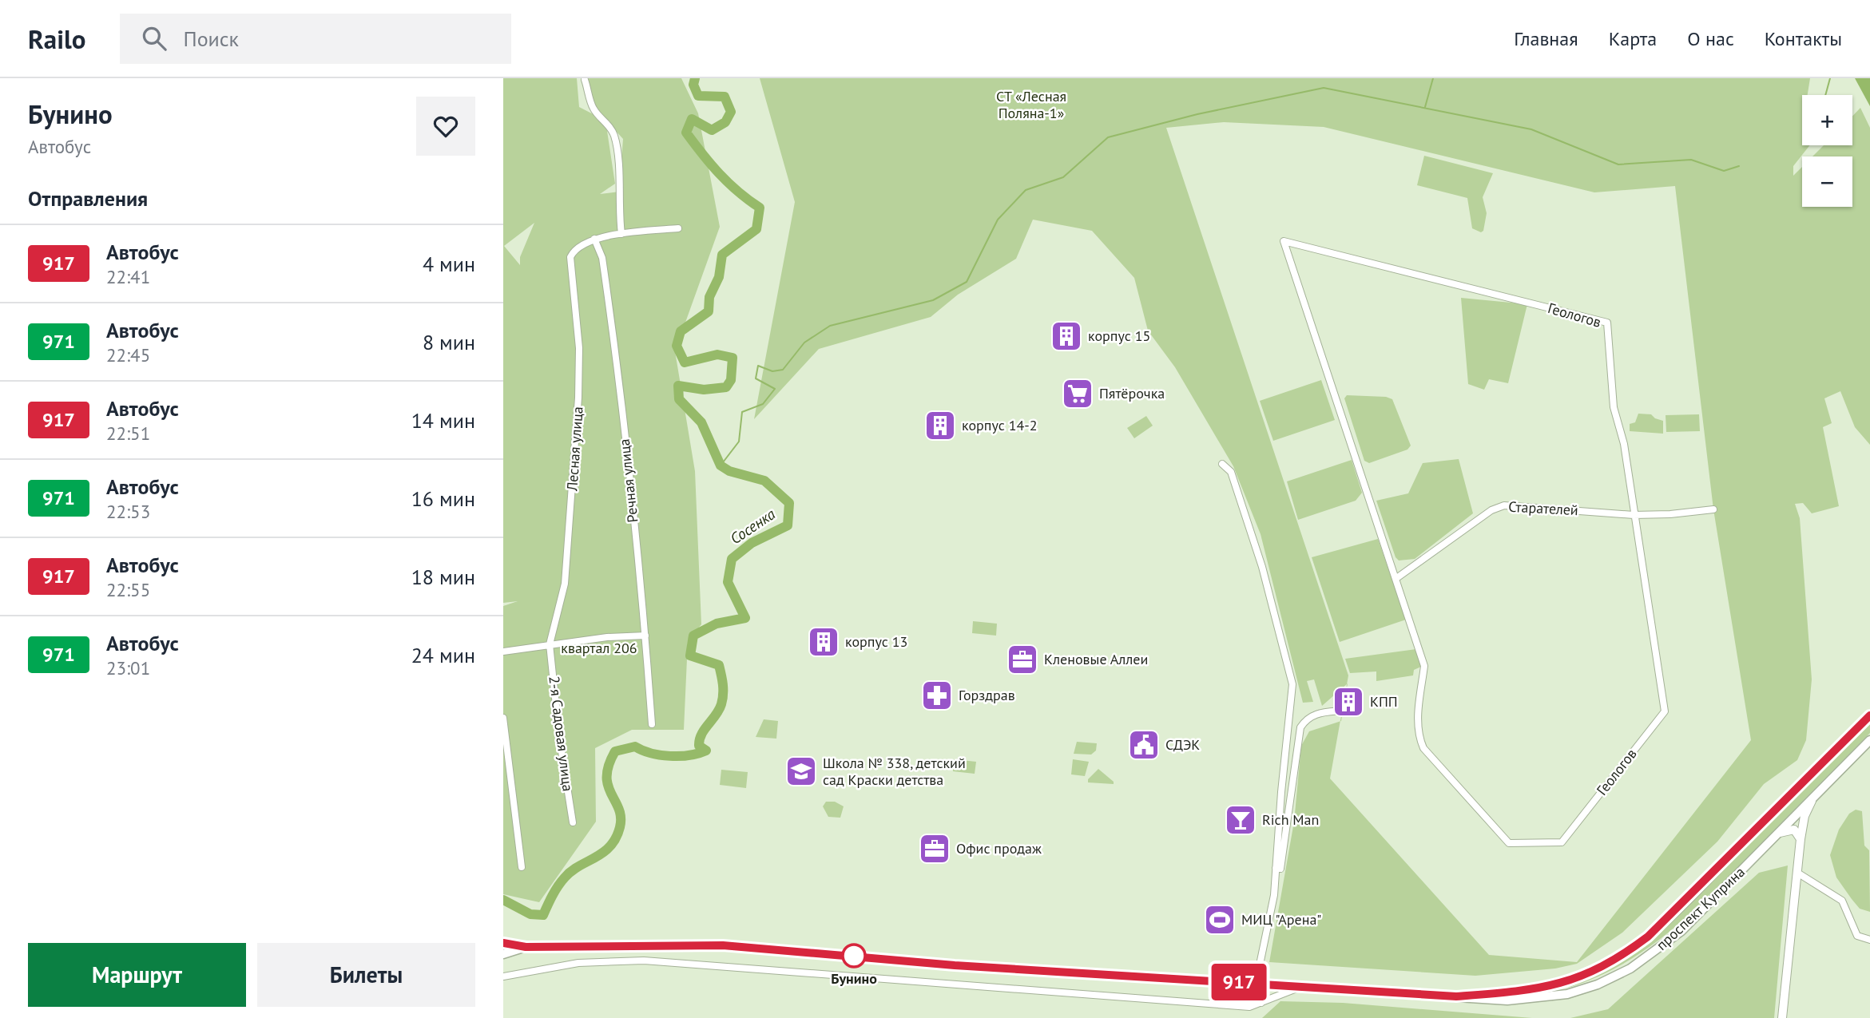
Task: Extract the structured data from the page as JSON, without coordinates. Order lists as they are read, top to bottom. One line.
{"streets":{"main road":["проспект Куприна"],"street":["Геологов","Лесная улица","Речная улица","Старателей","2-я Садовая улица"]},"crossings":[["Геологов","Старателей"],["Лесная улица","Речная улица"],["Лесная улица","2-я Садовая улица"]],"water":["Сосенка"],"parks":["СТ «Лесная Поляна-1»","квартал 206"],"places":{"building":["корпус 15","корпус 14-2","корпус 13","КПП"],"supermarket":["Пятёрочка"],"office":["Кленовые Аллеи","Офис продаж"],"pharmacy":["Горздрав"],"public building":["СДЭК"],"school or university":["Школа № 338, детский сад Краски детства"],"bar":["Rich Man"],"sports":["МИЦ \"Арена\""],"other":["Бунино"]},"lines":["bus line 917"],"page":{"header":"Railo","search":"Поиск","nav":["Главная","Карта","О нас","Контакты"],"heading":[["Бунино","Автобус"],"Отправления"],"on_map":"917","map_buttons":["+","−"],"list":[{"mark":"917","name":"Автобус","note":"22:41","value":"4 мин"},{"mark":"971","name":"Автобус","note":"22:45","value":"8 мин"},{"mark":"917","name":"Автобус","note":"22:51","value":"14 мин"},{"mark":"971","name":"Автобус","note":"22:53","value":"16 мин"},{"mark":"917","name":"Автобус","note":"22:55","value":"18 мин"},{"mark":"971","name":"Автобус","note":"23:01","value":"24 мин"}],"buttons":["Маршрут","Билеты"]}}
